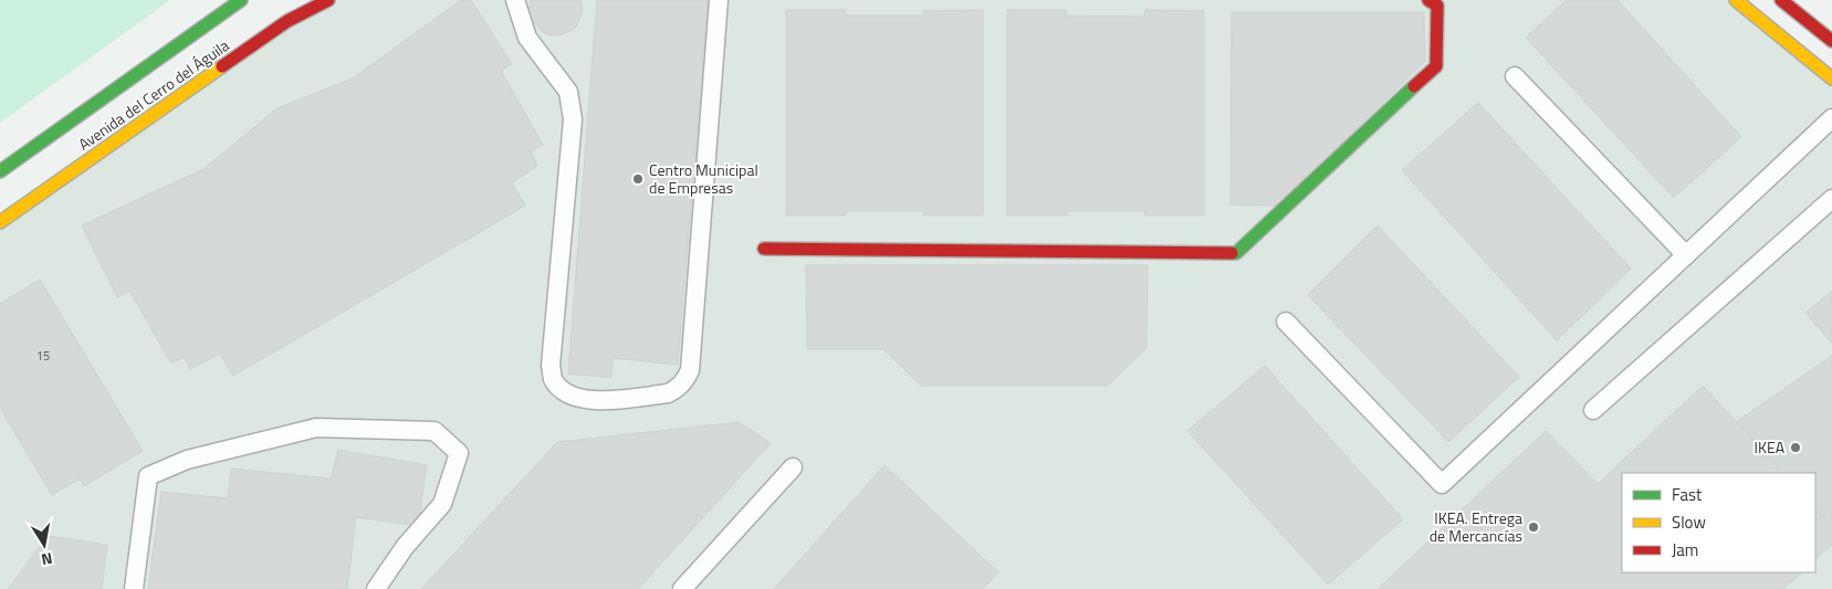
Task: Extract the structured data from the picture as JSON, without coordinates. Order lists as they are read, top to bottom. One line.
{"streets":{"main road":["Avenida del Cerro del Águila"]},"places":["Centro Municipal de Empresas","IKEA","IKEA. Entrega de Mercancías"],"house_numbers":["15"],"legend":["Fast","Slow","Jam"],"north":"bottom"}
